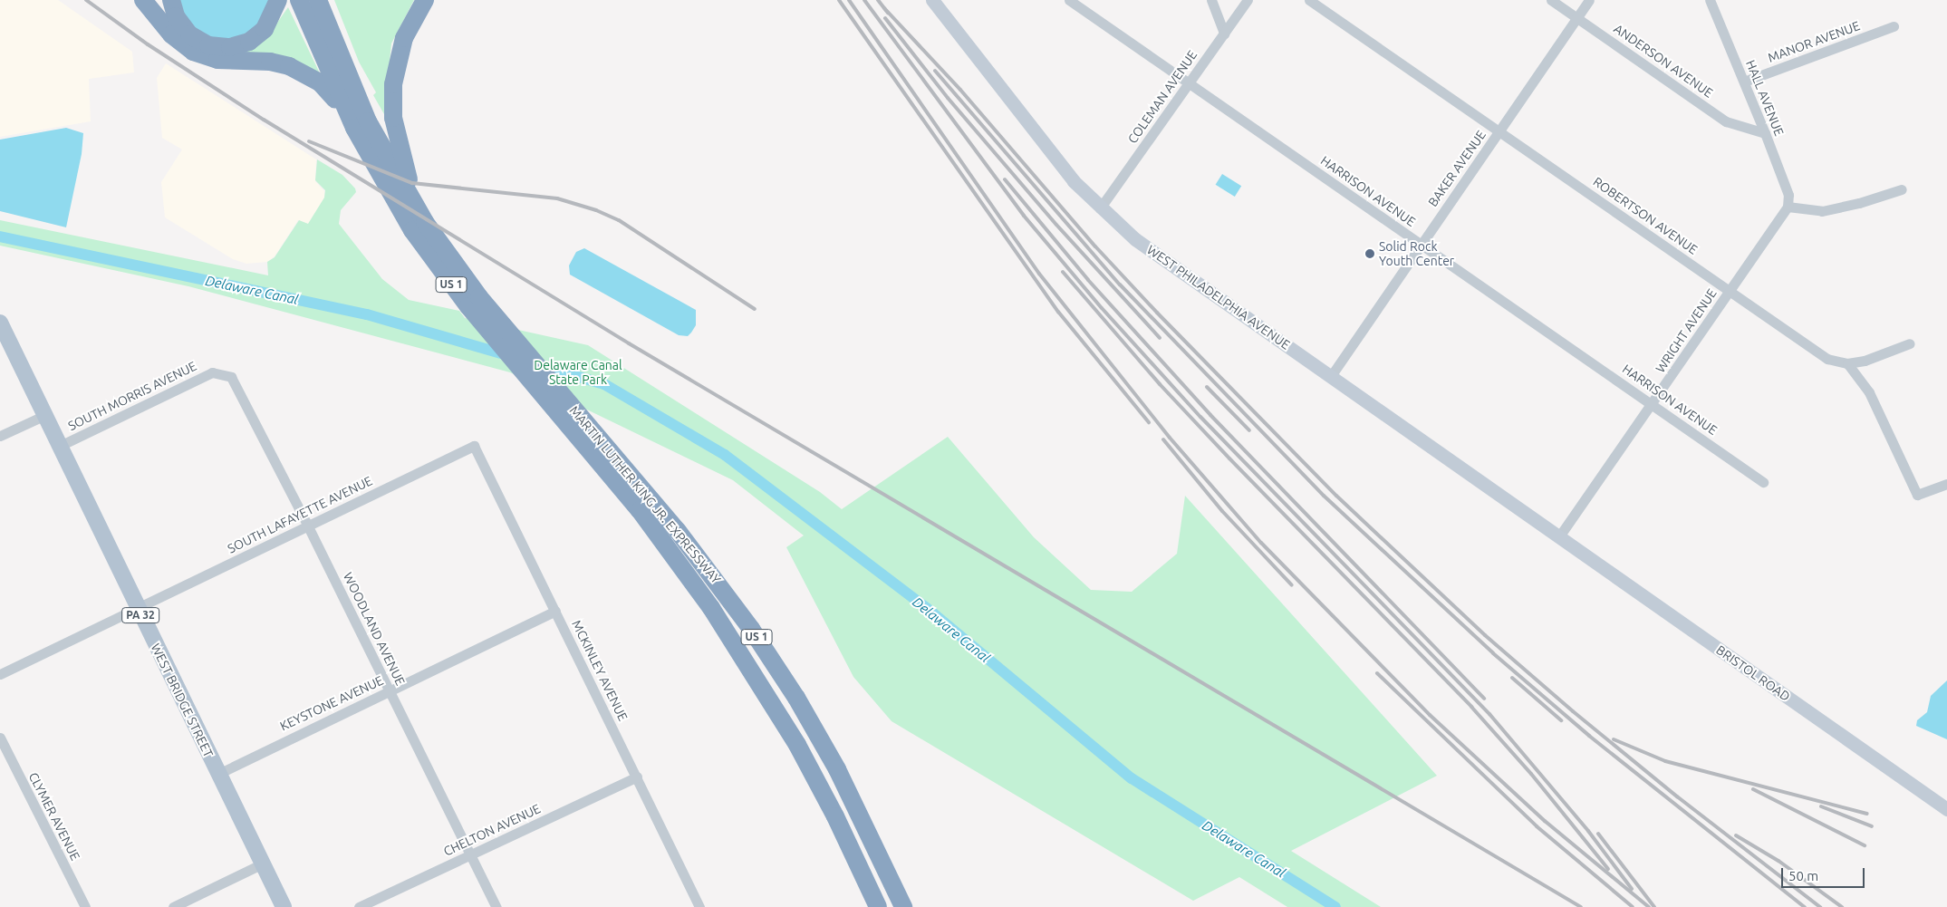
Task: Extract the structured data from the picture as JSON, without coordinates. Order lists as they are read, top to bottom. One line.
{"streets":{"highway":["US 1","MARTIN LUTHER KING JR. EXPRESSWAY"],"main road":["WEST PHILADELPHIA AVENUE","PA 32","BRISTOL ROAD","WEST BRIDGE STREET"],"street":["MANOR AVENUE","ANDERSON AVENUE","COLEMAN AVENUE","HALL AVENUE","BAKER AVENUE","HARRISON AVENUE","ROBERTSON AVENUE","WRIGHT AVENUE","SOUTH MORRIS AVENUE","SOUTH LAFAYETTE AVENUE","WOODLAND AVENUE","MCKINLEY AVENUE","KEYSTONE AVENUE","CLYMER AVENUE","CHELTON AVENUE"]},"crossings":[["MANOR AVENUE","HALL AVENUE"],["ANDERSON AVENUE","HALL AVENUE"],["ANDERSON AVENUE","BAKER AVENUE"],["COLEMAN AVENUE","HARRISON AVENUE"],["COLEMAN AVENUE","WEST PHILADELPHIA AVENUE"],["HALL AVENUE","WRIGHT AVENUE"],["BAKER AVENUE","HARRISON AVENUE"],["BAKER AVENUE","ROBERTSON AVENUE"],["BAKER AVENUE","WEST PHILADELPHIA AVENUE"],["HARRISON AVENUE","WRIGHT AVENUE"],["ROBERTSON AVENUE","WRIGHT AVENUE"],["WEST PHILADELPHIA AVENUE","WRIGHT AVENUE"],["WEST PHILADELPHIA AVENUE","BRISTOL ROAD"],["WRIGHT AVENUE","BRISTOL ROAD"],["SOUTH MORRIS AVENUE","WOODLAND AVENUE"],["SOUTH MORRIS AVENUE","WEST BRIDGE STREET"],["SOUTH LAFAYETTE AVENUE","WOODLAND AVENUE"],["SOUTH LAFAYETTE AVENUE","MCKINLEY AVENUE"],["SOUTH LAFAYETTE AVENUE","WEST BRIDGE STREET"],["WOODLAND AVENUE","KEYSTONE AVENUE"],["WOODLAND AVENUE","CHELTON AVENUE"],["MCKINLEY AVENUE","KEYSTONE AVENUE"],["MCKINLEY AVENUE","CHELTON AVENUE"],["WEST BRIDGE STREET","KEYSTONE AVENUE"]],"water":["Delaware Canal"],"parks":["Delaware Canal State Park"],"places":["Solid Rock Youth Center"],"scale_bar":"50 m"}
